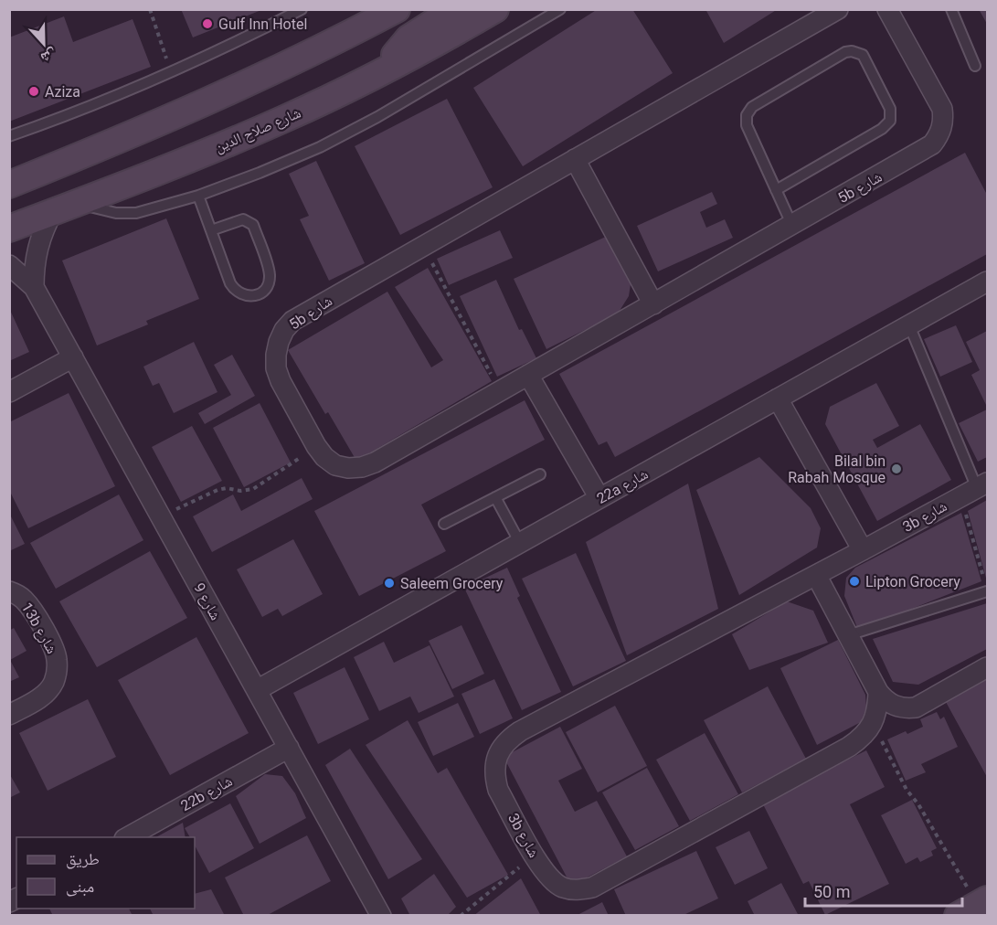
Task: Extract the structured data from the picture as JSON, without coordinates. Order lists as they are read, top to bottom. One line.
{"streets":{"main road":["شارع صلاح الدين"],"street":["5b شارع","22a شارع","3b شارع","شارع 9","13b شارع","22b شارع"]},"crossings":[["22a شارع","شارع 9"],["شارع 9","22b شارع"]],"places":["Gulf Inn Hotel","Aziza","Bilal bin Rabah Mosque","Lipton Grocery","Saleem Grocery"],"legend":["طريق","مبنى"],"scale_bar":"50 m","north":"bottom"}
